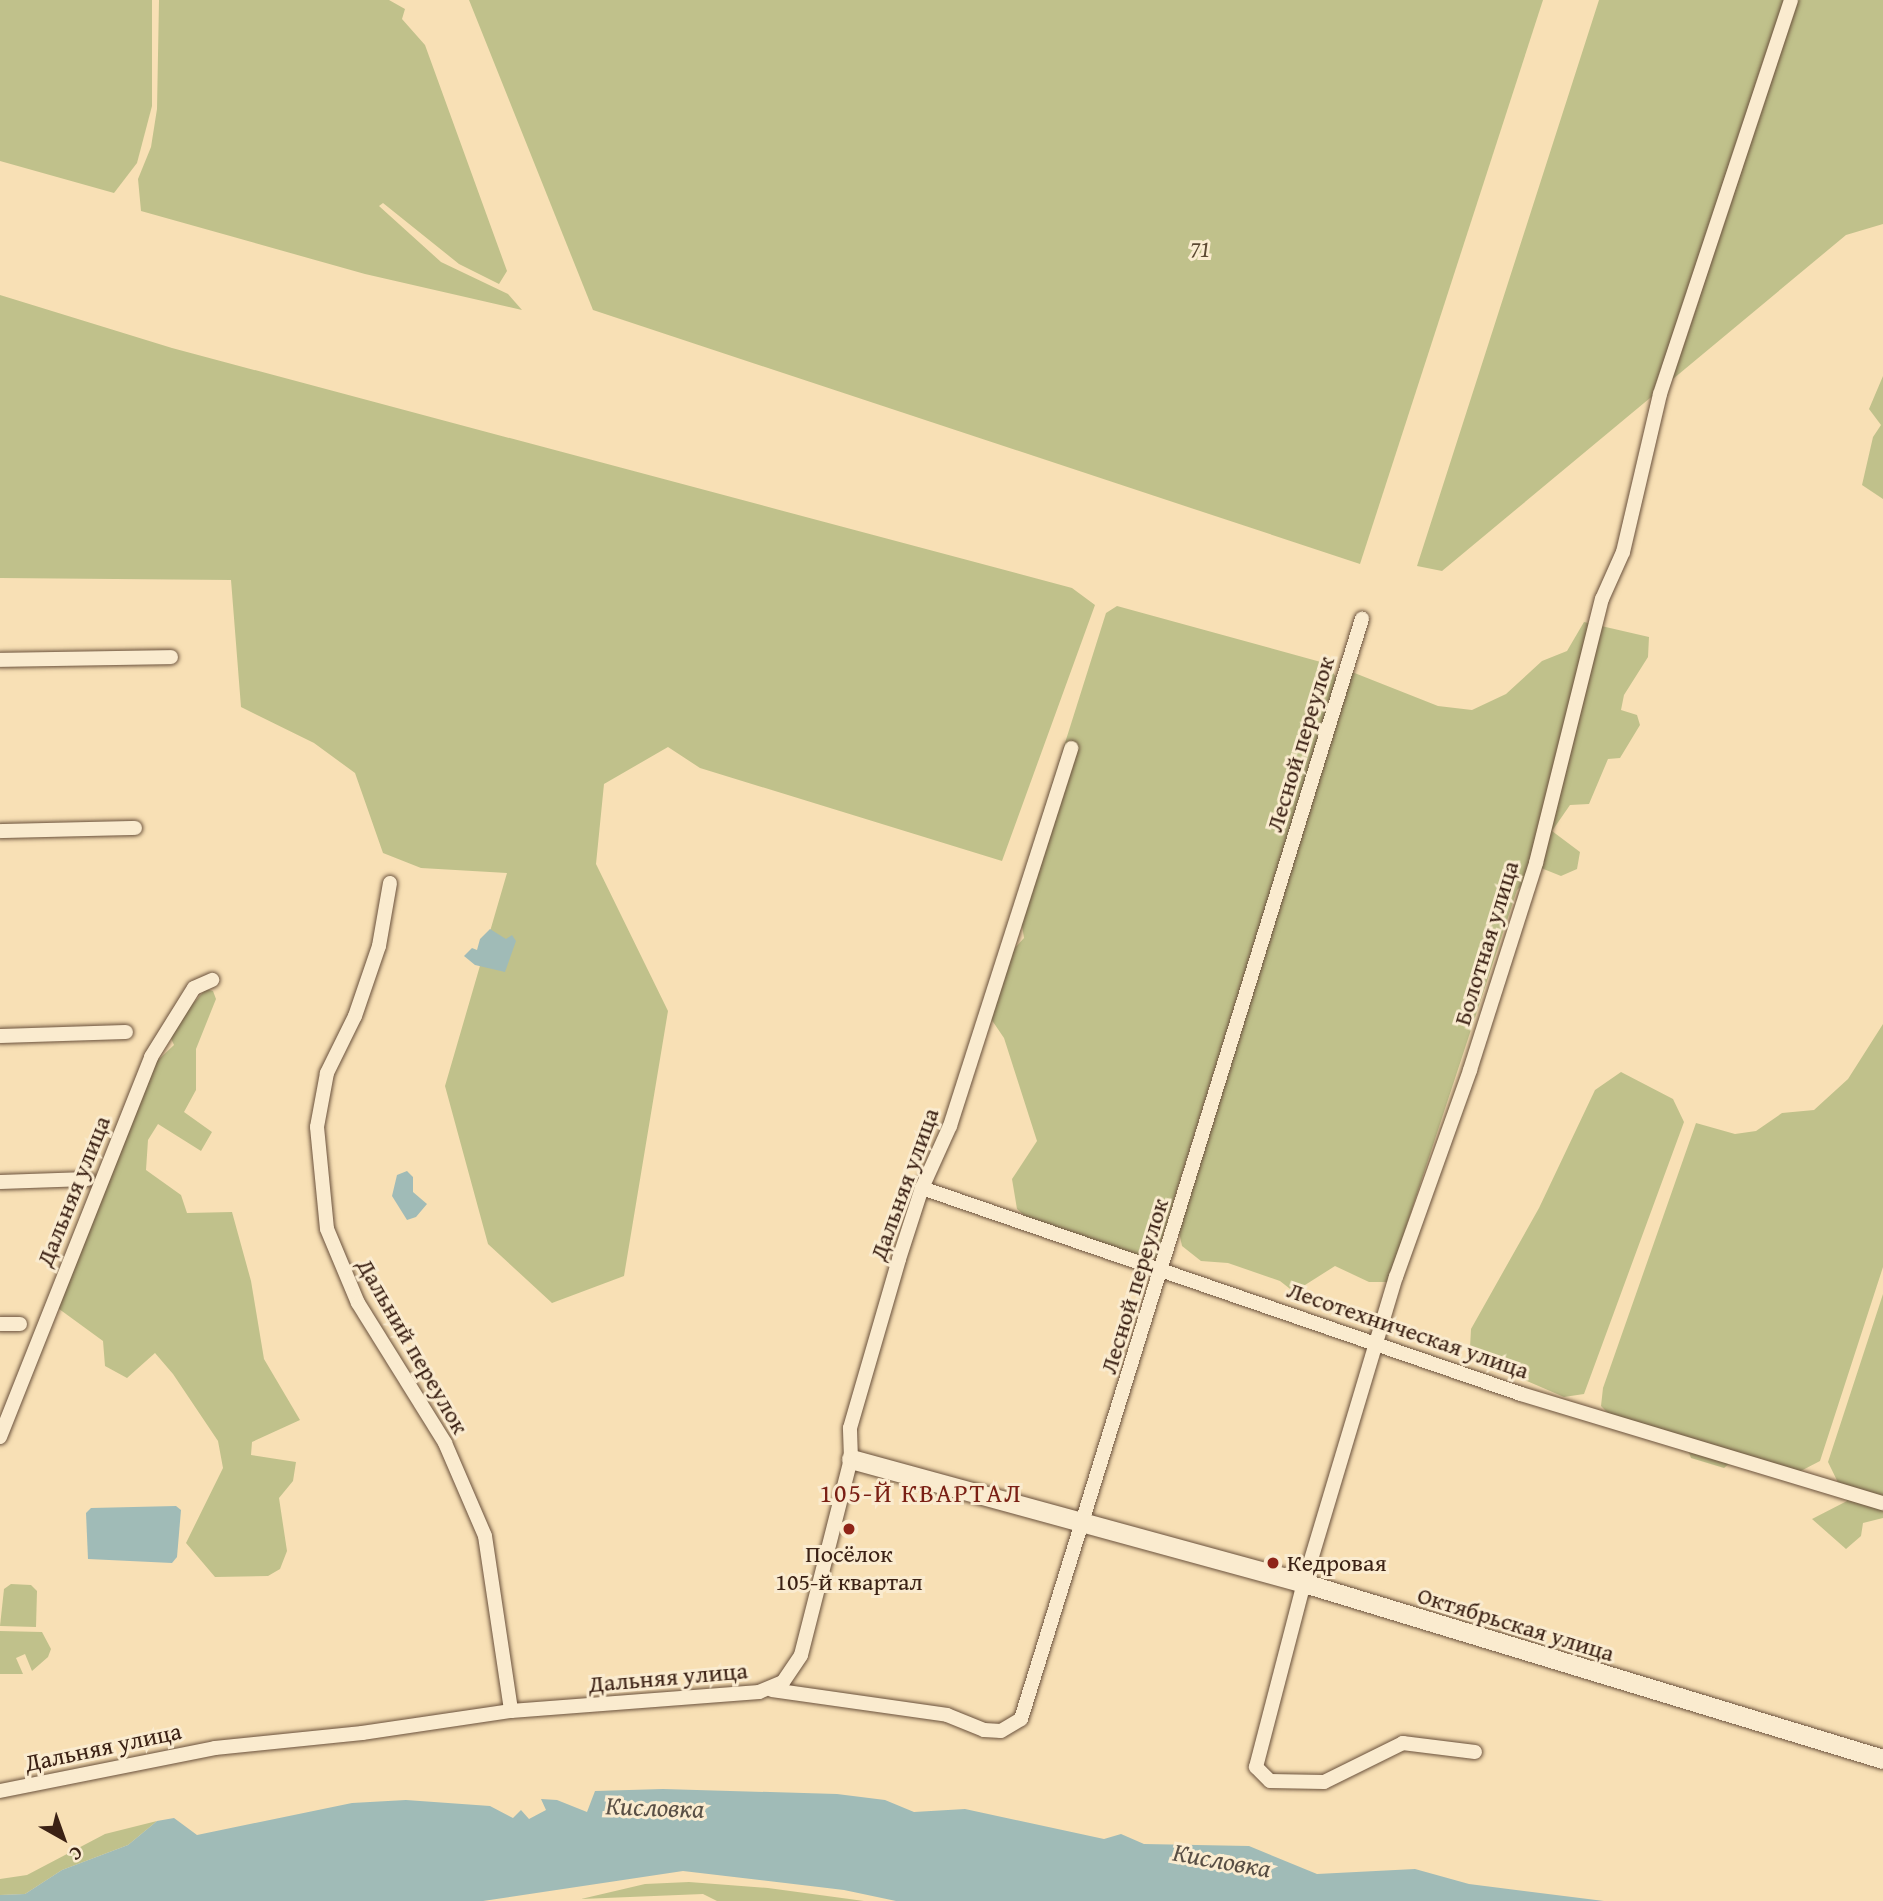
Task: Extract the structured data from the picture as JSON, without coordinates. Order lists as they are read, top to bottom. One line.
{"streets":{"street":["Лесной переулок","Болотная улица","Дальняя улица","Лесотехническая улица","Дальний переулок","Октябрьская улица"]},"crossings":[["Лесной переулок","Дальняя улица"],["Лесной переулок","Лесотехническая улица"],["Лесной переулок","Октябрьская улица"],["Болотная улица","Лесотехническая улица"],["Болотная улица","Октябрьская улица"],["Дальняя улица","Лесотехническая улица"],["Дальняя улица","Дальний переулок"],["Дальняя улица","Октябрьская улица"]],"districts":["105-Й КВАРТАЛ"],"water":["Кисловка"],"parks":["71"],"places":["Посёлок 105-й квартал","Кедровая"],"north":"bottom right"}
